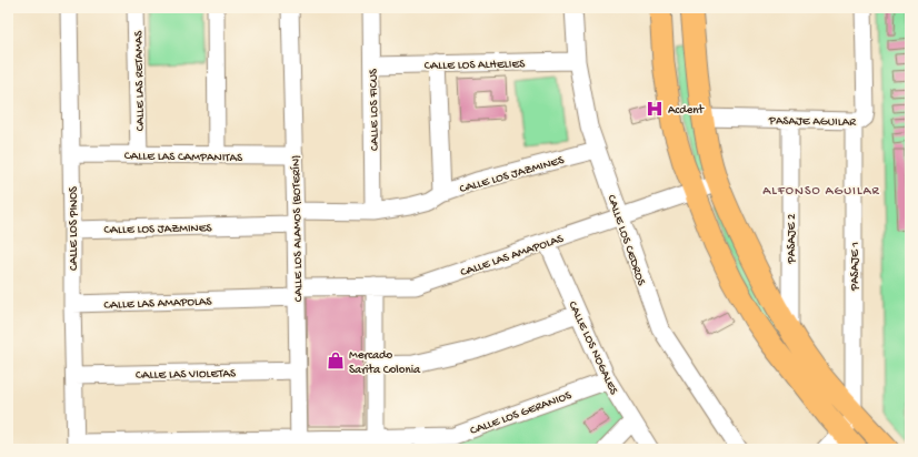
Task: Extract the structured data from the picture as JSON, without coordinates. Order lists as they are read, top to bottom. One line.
{"streets":{"street":["CALLE LOS ALHELIES","CALLE LAS RETAMAS","CALLE LOS FICUS","PASAJE AGUILAR","CALLE LAS CAMPANITAS","CALLE LOS JAZMINES","CALLE LOS PINOS","CALLE LOS ALAMOS (BOTERÍN)","PASAJE 2","CALLE LOS CEDROS","CALLE LAS AMAPOLAS","PASAJE 1","CALLE LOS NOGALES","CALLE LAS VIOLETAS","CALLE LOS GERANIOS"]},"crossings":[["CALLE LOS ALHELIES","CALLE LOS FICUS"],["CALLE LOS ALHELIES","CALLE LOS CEDROS"],["CALLE LAS RETAMAS","CALLE LAS CAMPANITAS"],["CALLE LOS FICUS","CALLE LOS JAZMINES"],["PASAJE AGUILAR","PASAJE 2"],["PASAJE AGUILAR","PASAJE 1"],["CALLE LAS CAMPANITAS","CALLE LOS PINOS"],["CALLE LAS CAMPANITAS","CALLE LOS ALAMOS (BOTERÍN)"],["CALLE LOS JAZMINES","CALLE LOS PINOS"],["CALLE LOS JAZMINES","CALLE LOS ALAMOS (BOTERÍN)"],["CALLE LOS JAZMINES","CALLE LOS CEDROS"],["CALLE LOS PINOS","CALLE LAS AMAPOLAS"],["CALLE LOS PINOS","CALLE LAS VIOLETAS"],["CALLE LOS PINOS","CALLE LOS GERANIOS"],["CALLE LOS ALAMOS (BOTERÍN)","CALLE LAS AMAPOLAS"],["CALLE LOS ALAMOS (BOTERÍN)","CALLE LAS VIOLETAS"],["CALLE LOS ALAMOS (BOTERÍN)","CALLE LOS GERANIOS"],["CALLE LOS CEDROS","CALLE LAS AMAPOLAS"],["CALLE LAS AMAPOLAS","CALLE LOS NOGALES"],["CALLE LOS NOGALES","CALLE LOS GERANIOS"]],"districts":["ALFONSO AGUILAR"],"places":{"hospital":["Acdent"],"shop":["Mercado Sarita Colonia"]}}
